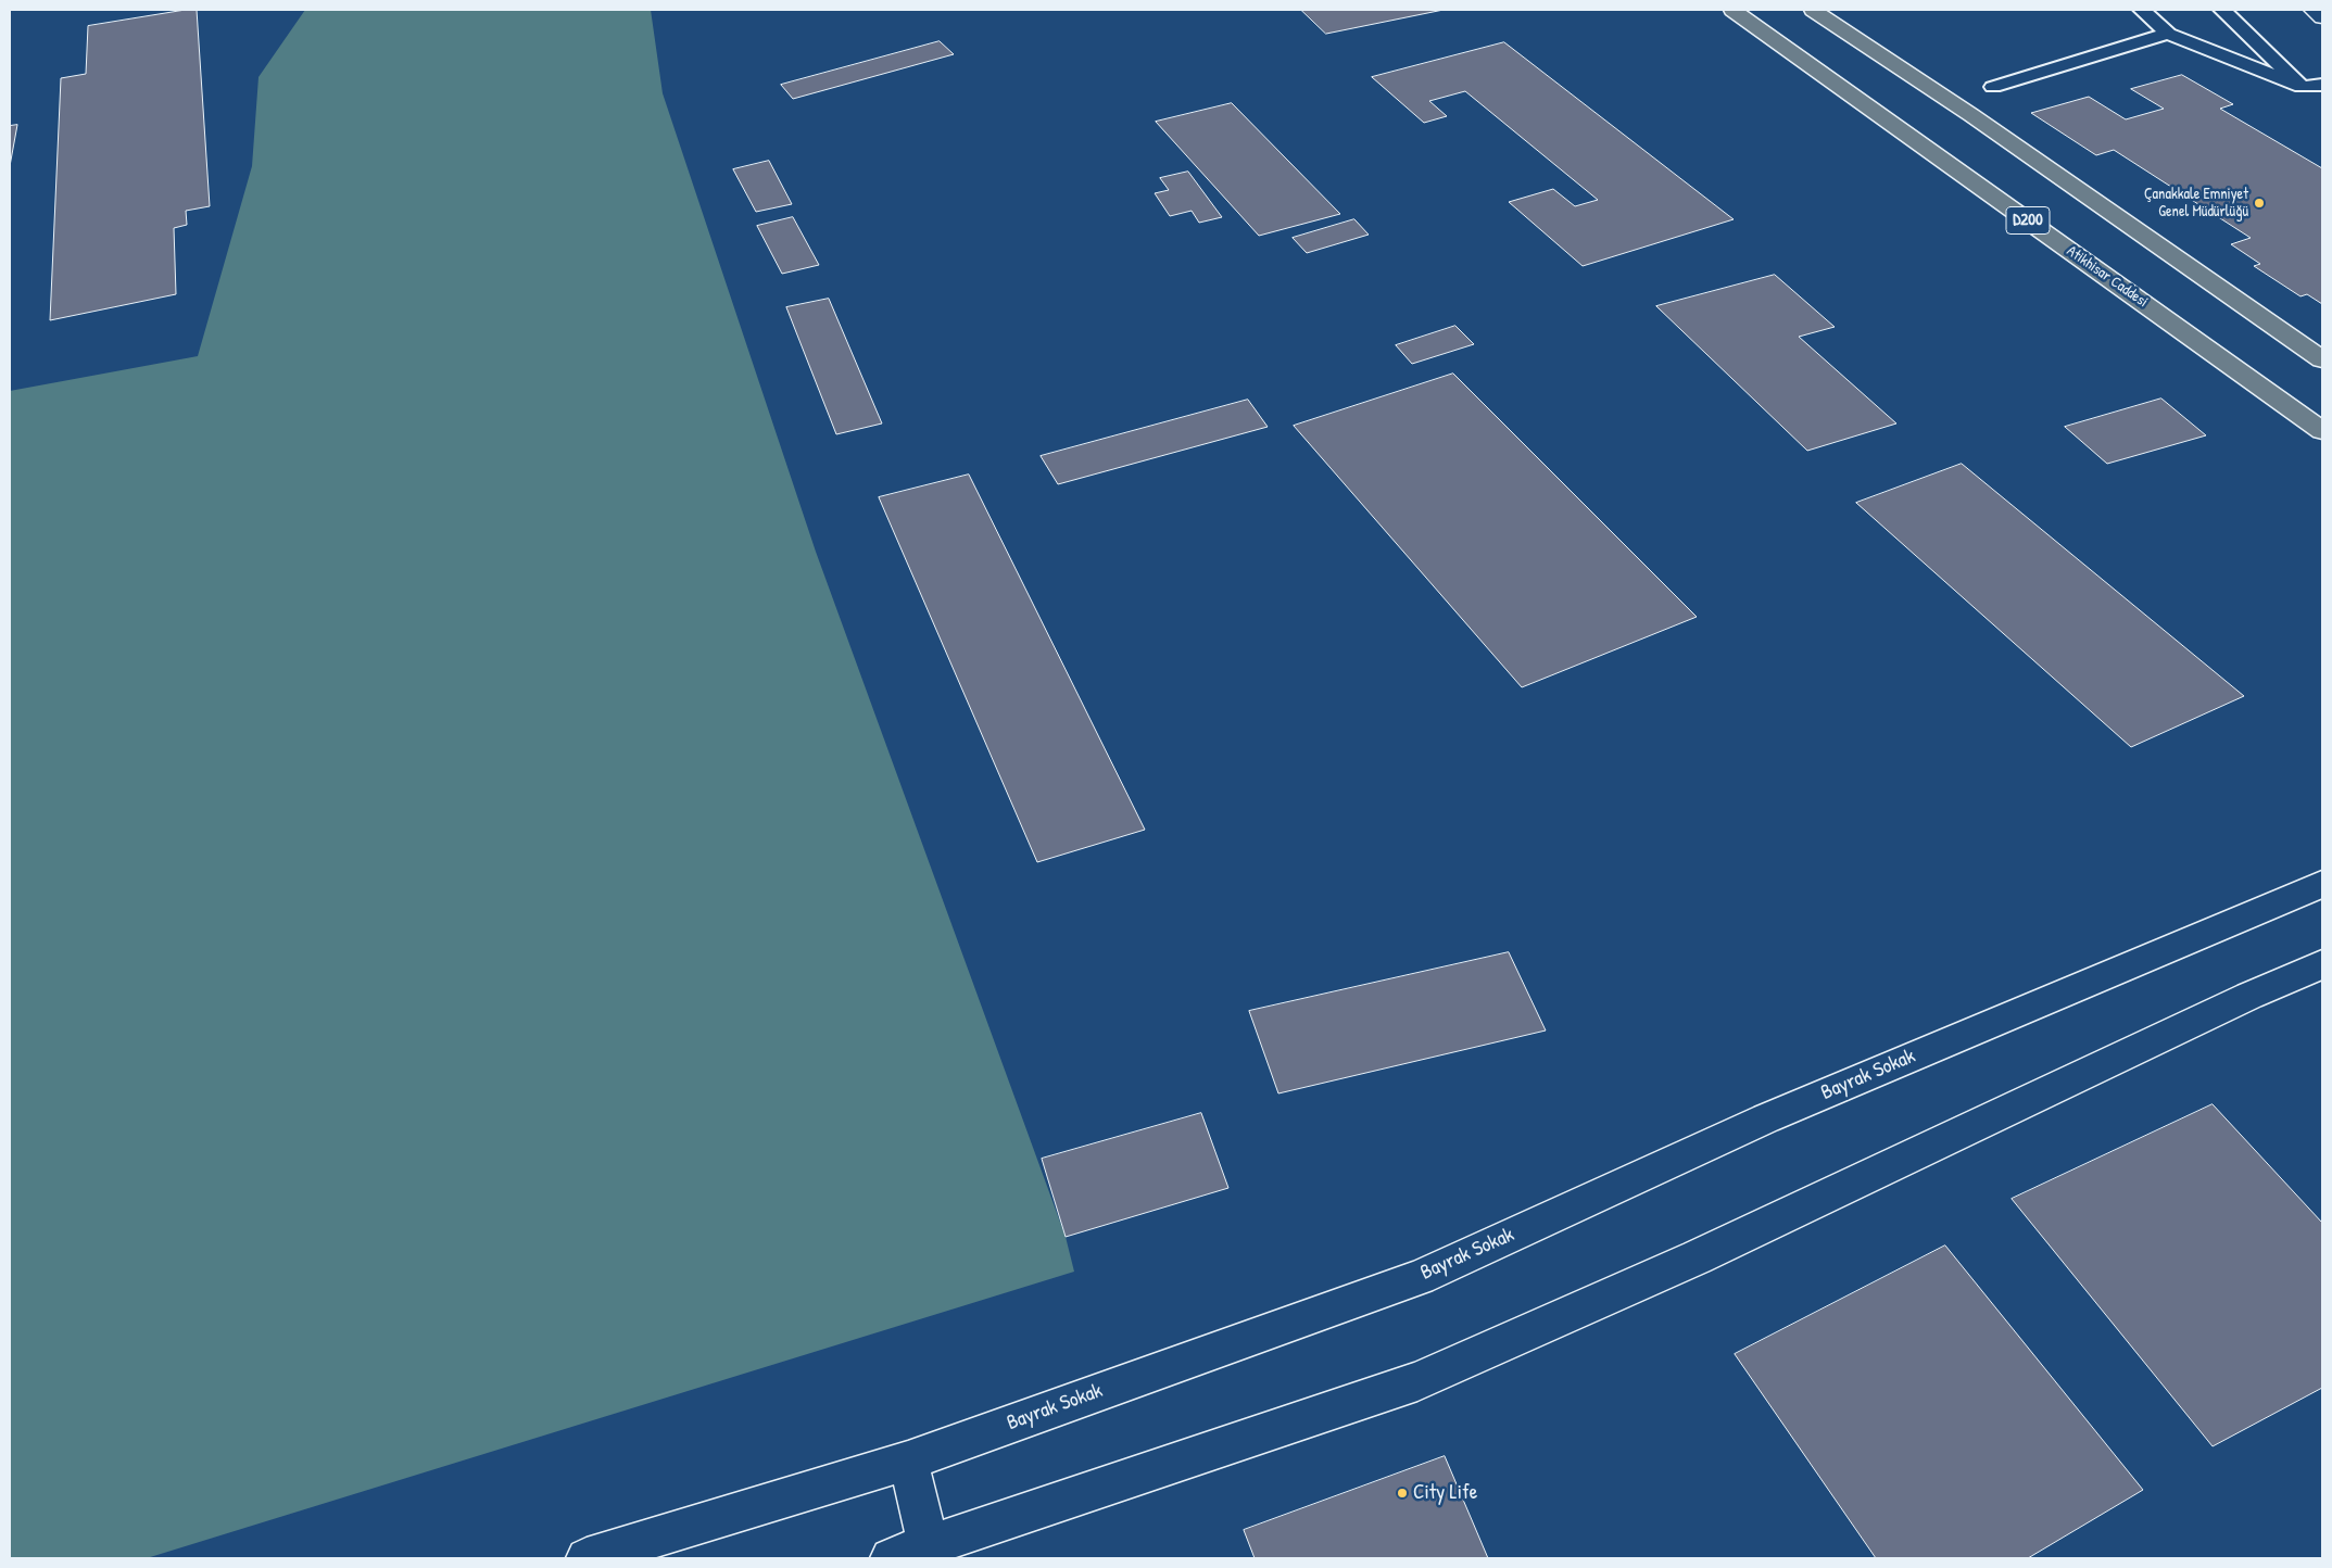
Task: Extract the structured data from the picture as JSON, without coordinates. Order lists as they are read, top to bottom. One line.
{"streets":{"highway":["D200","Atikhisar Caddesi"],"street":["Bayrak Sokak"]},"places":["Çanakkale Emniyet Genel Müdürlüğü","City Life"]}
